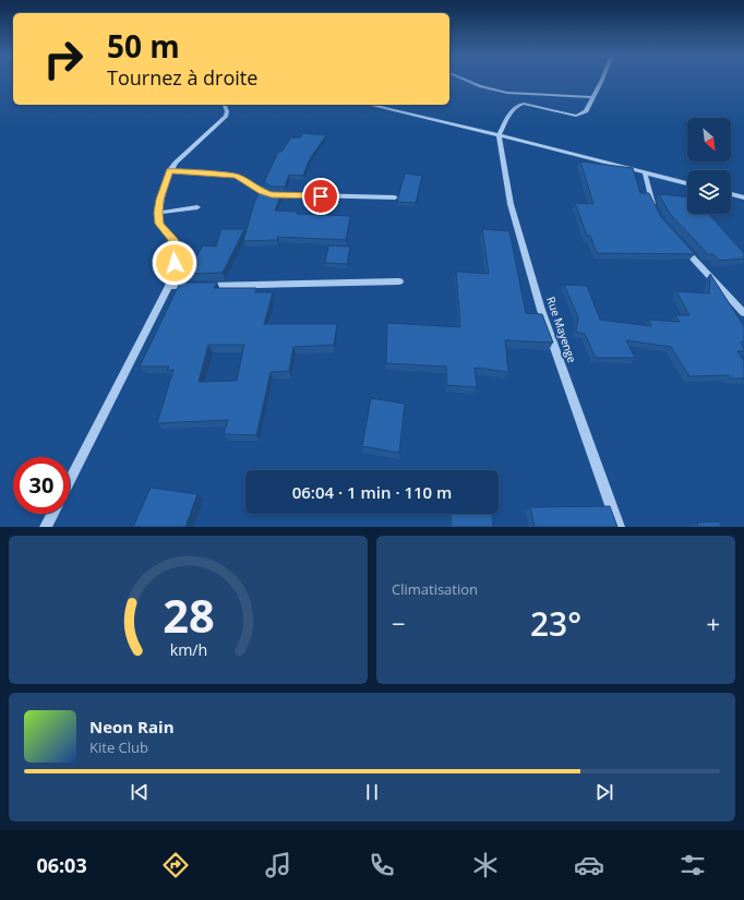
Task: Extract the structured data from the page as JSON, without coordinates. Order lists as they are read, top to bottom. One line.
{"streets":{"street":["Rue Mayenge"]},"north":"bottom right","page":{"turn":["50 m","Tournez à droite"],"limit":"30","trip":"06:04 · 1 min · 110 m","tile":"Climatisation","heat":["−","23°","+"],"song":["Neon Rain","Kite Club"],"tabs":"06:03","gauge":["28","km/h"]}}
